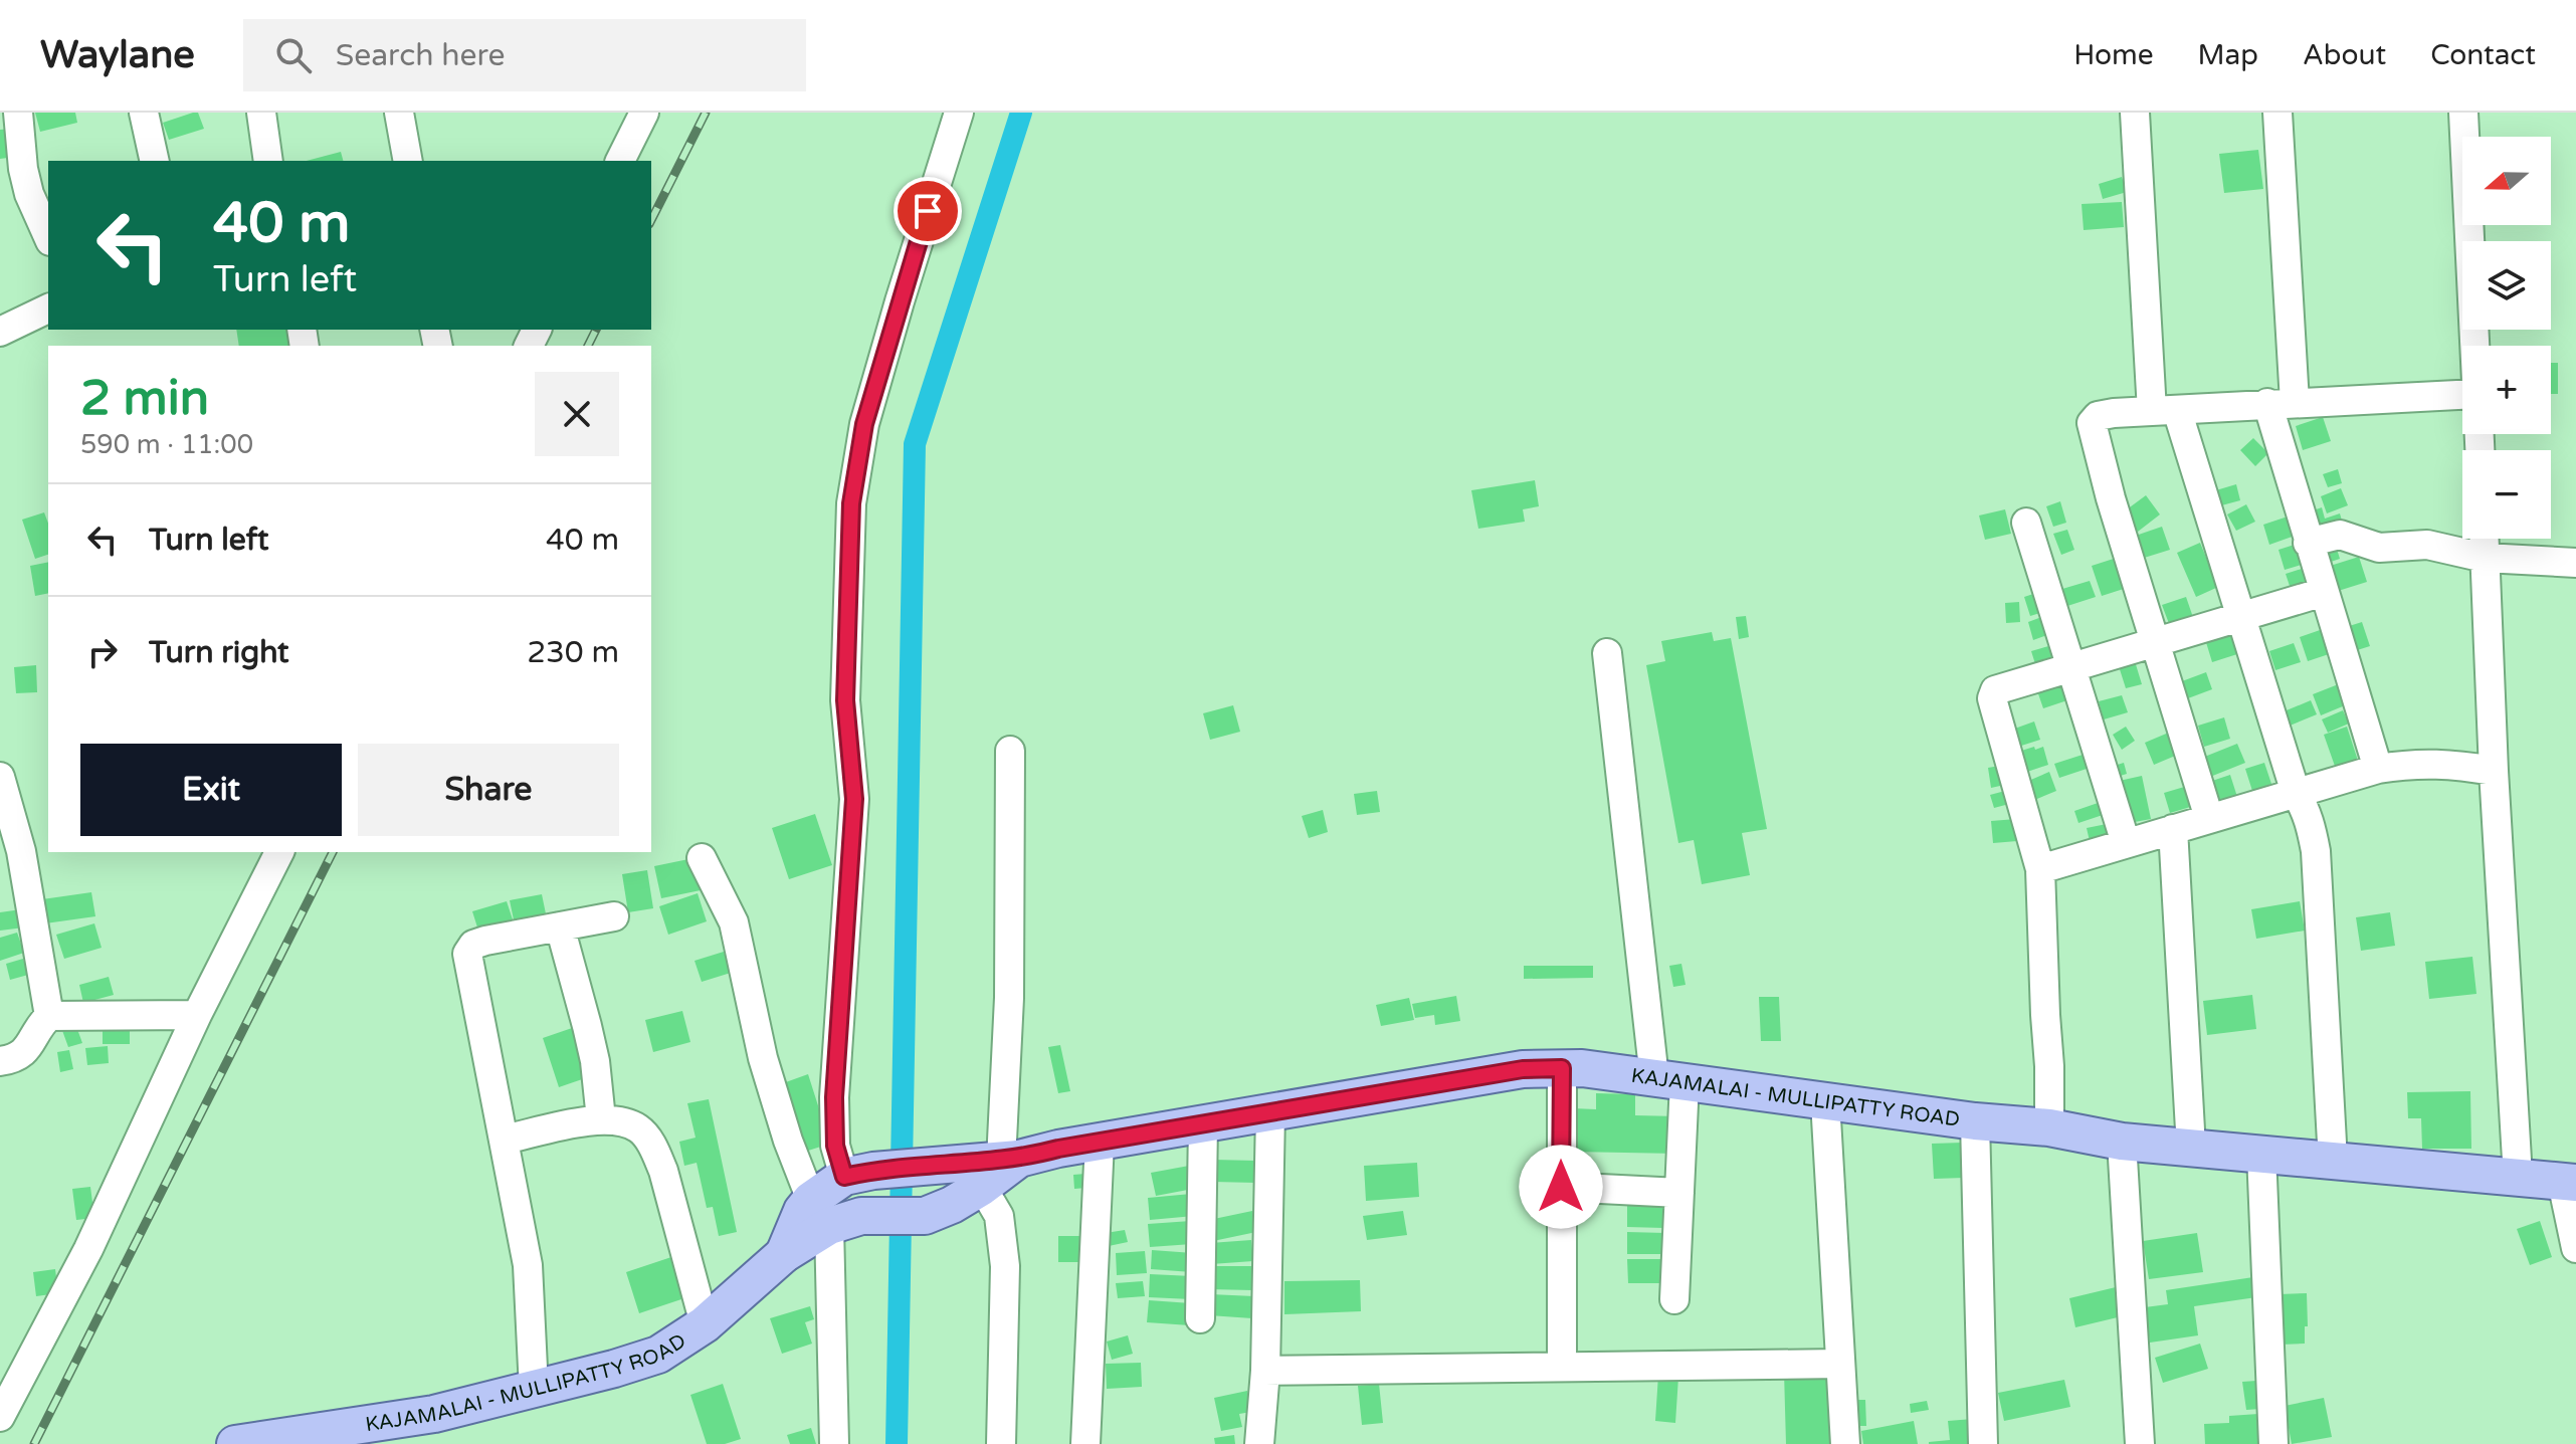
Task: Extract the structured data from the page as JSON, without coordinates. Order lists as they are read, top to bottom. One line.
{"streets":{"main road":["KAJAMALAI - MULLIPATTY ROAD"]},"north":"left","page":{"header":"Waylane","search":"Search here","nav":["Home","Map","About","Contact"],"map_buttons":["+","−"],"turn":["40 m","Turn left"],"heading":["2 min","590 m · 11:00"],"list":[{"name":"Turn left","value":"40 m"},{"name":"Turn right","value":"230 m"}],"buttons":["Exit","Share"]}}
